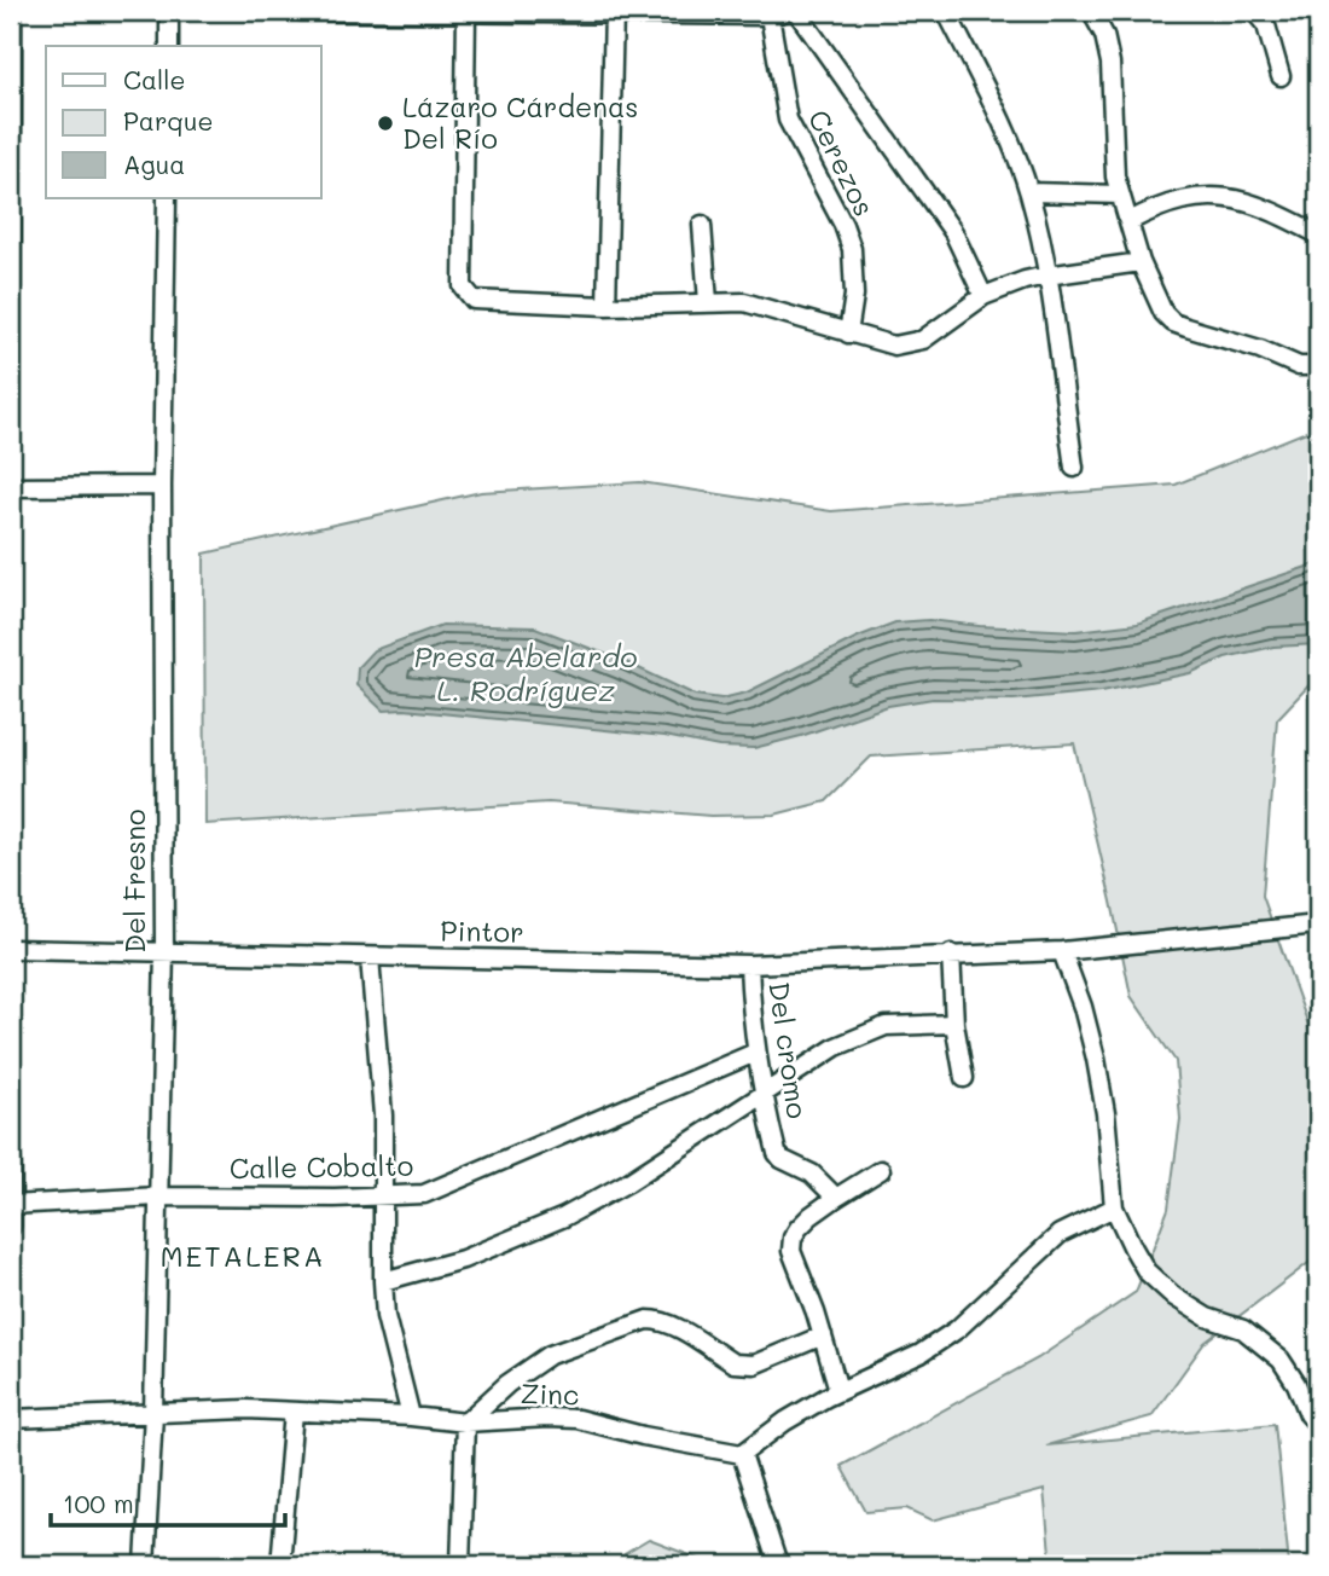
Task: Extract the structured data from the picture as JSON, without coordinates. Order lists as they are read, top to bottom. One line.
{"streets":{"street":["Cerezos","Del Fresno","Pintor","Del cromo","Calle Cobalto","Zinc"]},"crossings":[["Del Fresno","Pintor"],["Del Fresno","Calle Cobalto"],["Del Fresno","Zinc"],["Pintor","Del cromo"],["Del cromo","Calle Cobalto"]],"districts":["METALERA"],"water":["Presa Abelardo L. Rodríguez"],"places":["Lázaro Cárdenas Del Río"],"legend":["Calle","Parque","Agua"],"scale_bar":"100 m"}
